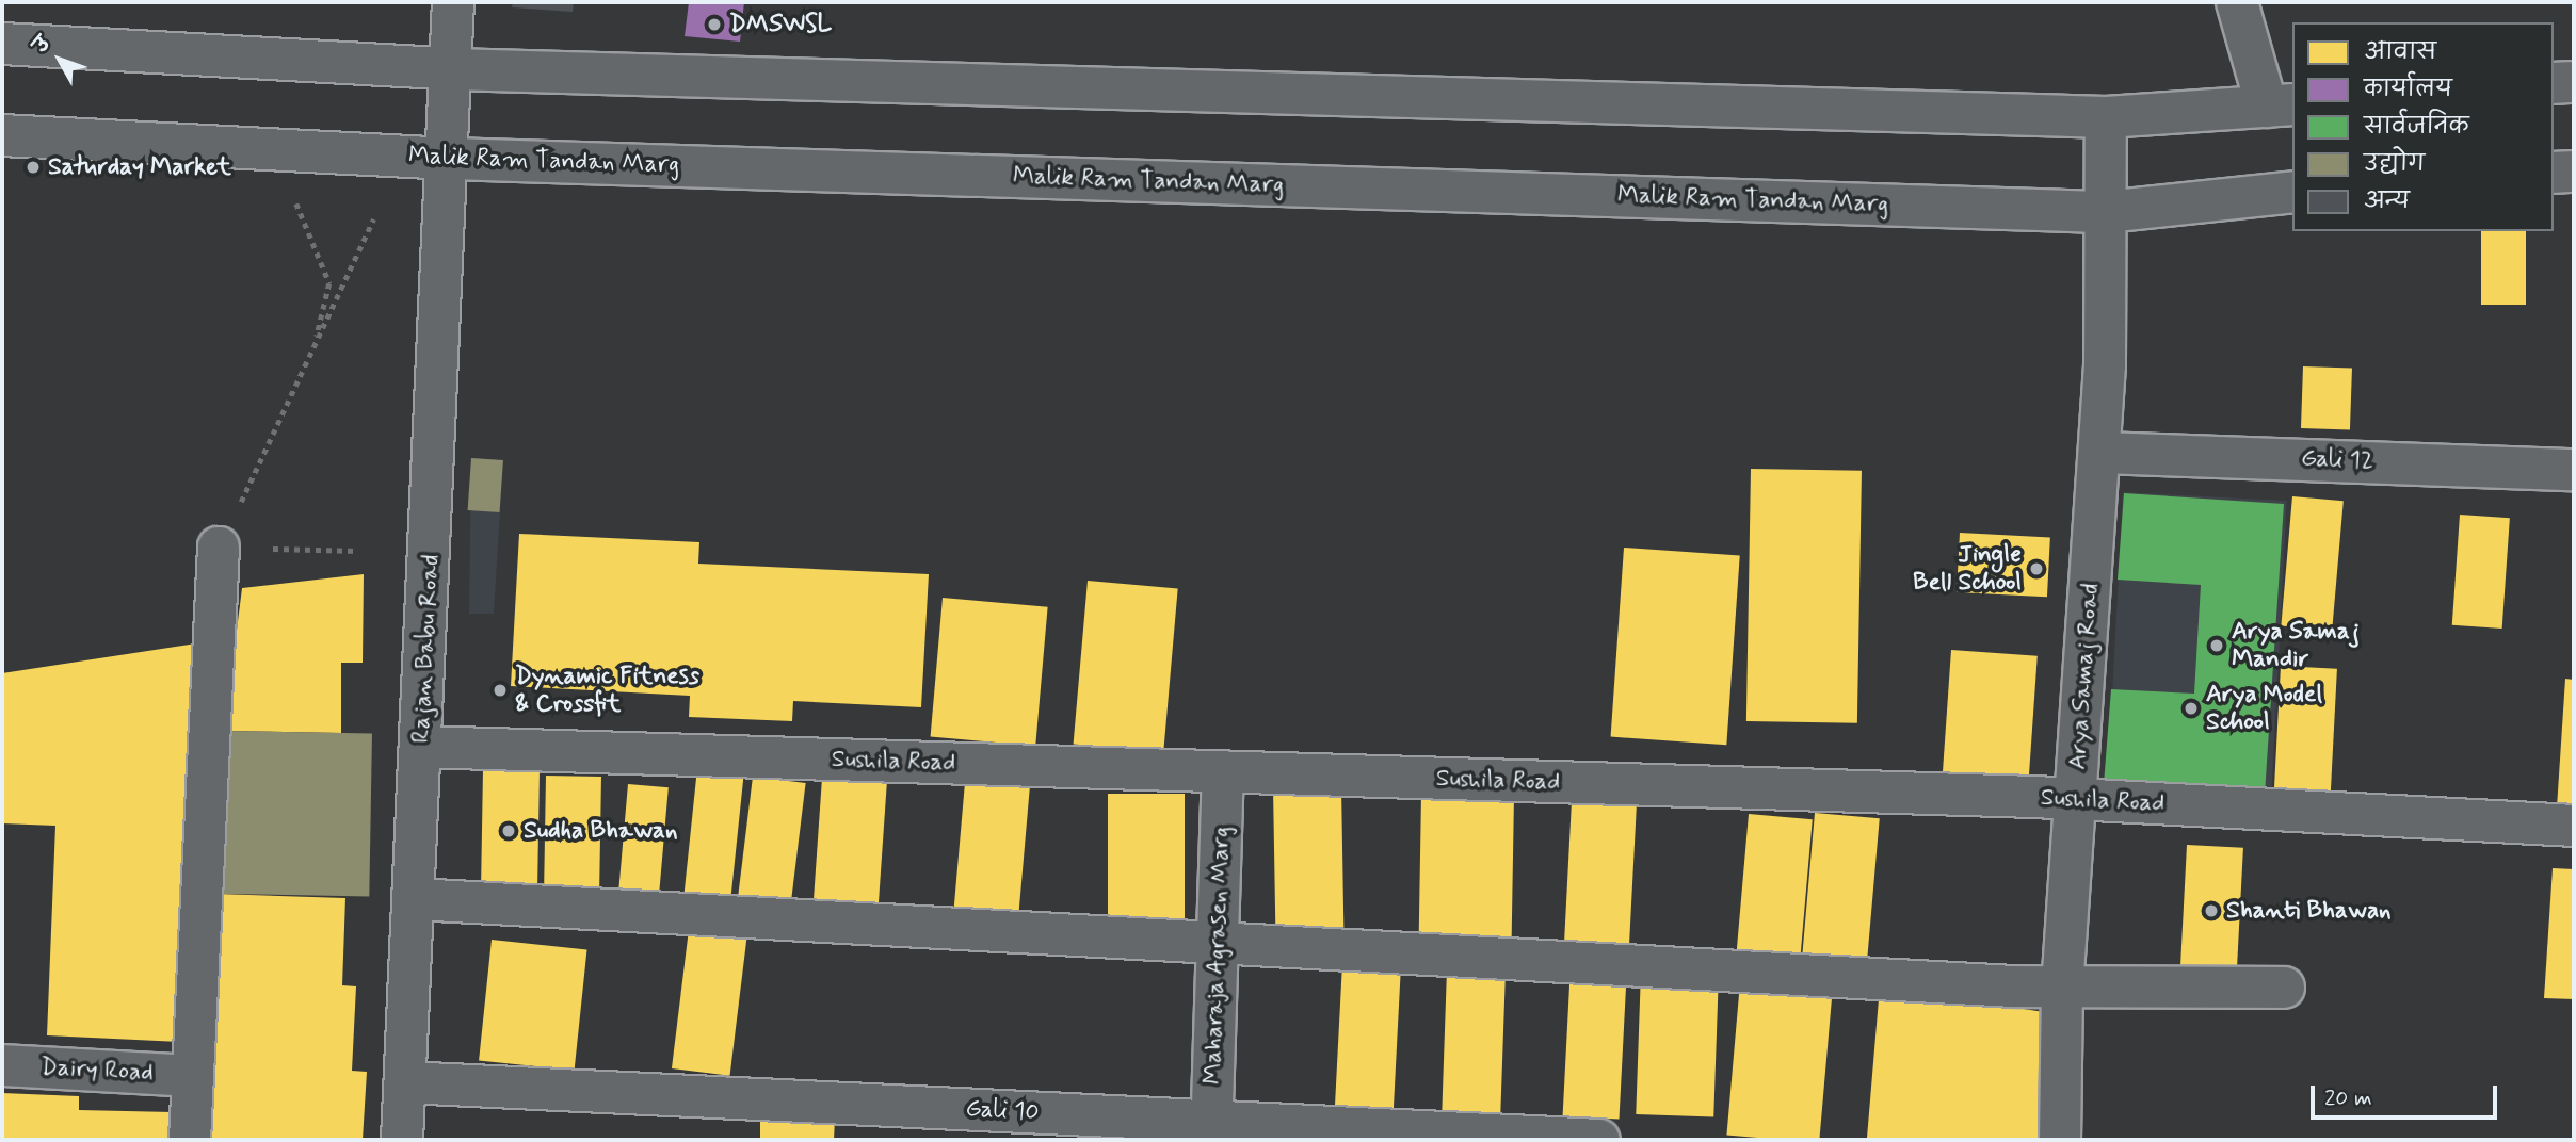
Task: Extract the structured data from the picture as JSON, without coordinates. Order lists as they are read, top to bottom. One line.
{"streets":{"street":["Malik Ram Tandan Marg","Gali 12","Rajan Babu Road","Arya Samaj Road","Sushila Road","Maharaja Agrasen Marg","Dairy Road","Gali 10"]},"crossings":[["Malik Ram Tandan Marg","Rajan Babu Road"],["Malik Ram Tandan Marg","Arya Samaj Road"],["Gali 12","Arya Samaj Road"],["Rajan Babu Road","Sushila Road"],["Rajan Babu Road","Gali 10"],["Arya Samaj Road","Sushila Road"],["Sushila Road","Maharaja Agrasen Marg"],["Maharaja Agrasen Marg","Gali 10"]],"places":["DMSWSL","Saturday Market","Jingle Bell School","Arya Samaj Mandir","Dynamic Fitness & Crossfit","Arya Model School","Sudha Bhawan","Shanti Bhawan"],"legend":["आवास","कार्यालय","सार्वजनिक","उद्योग","अन्य"],"scale_bar":"20 m","north":"top left"}
